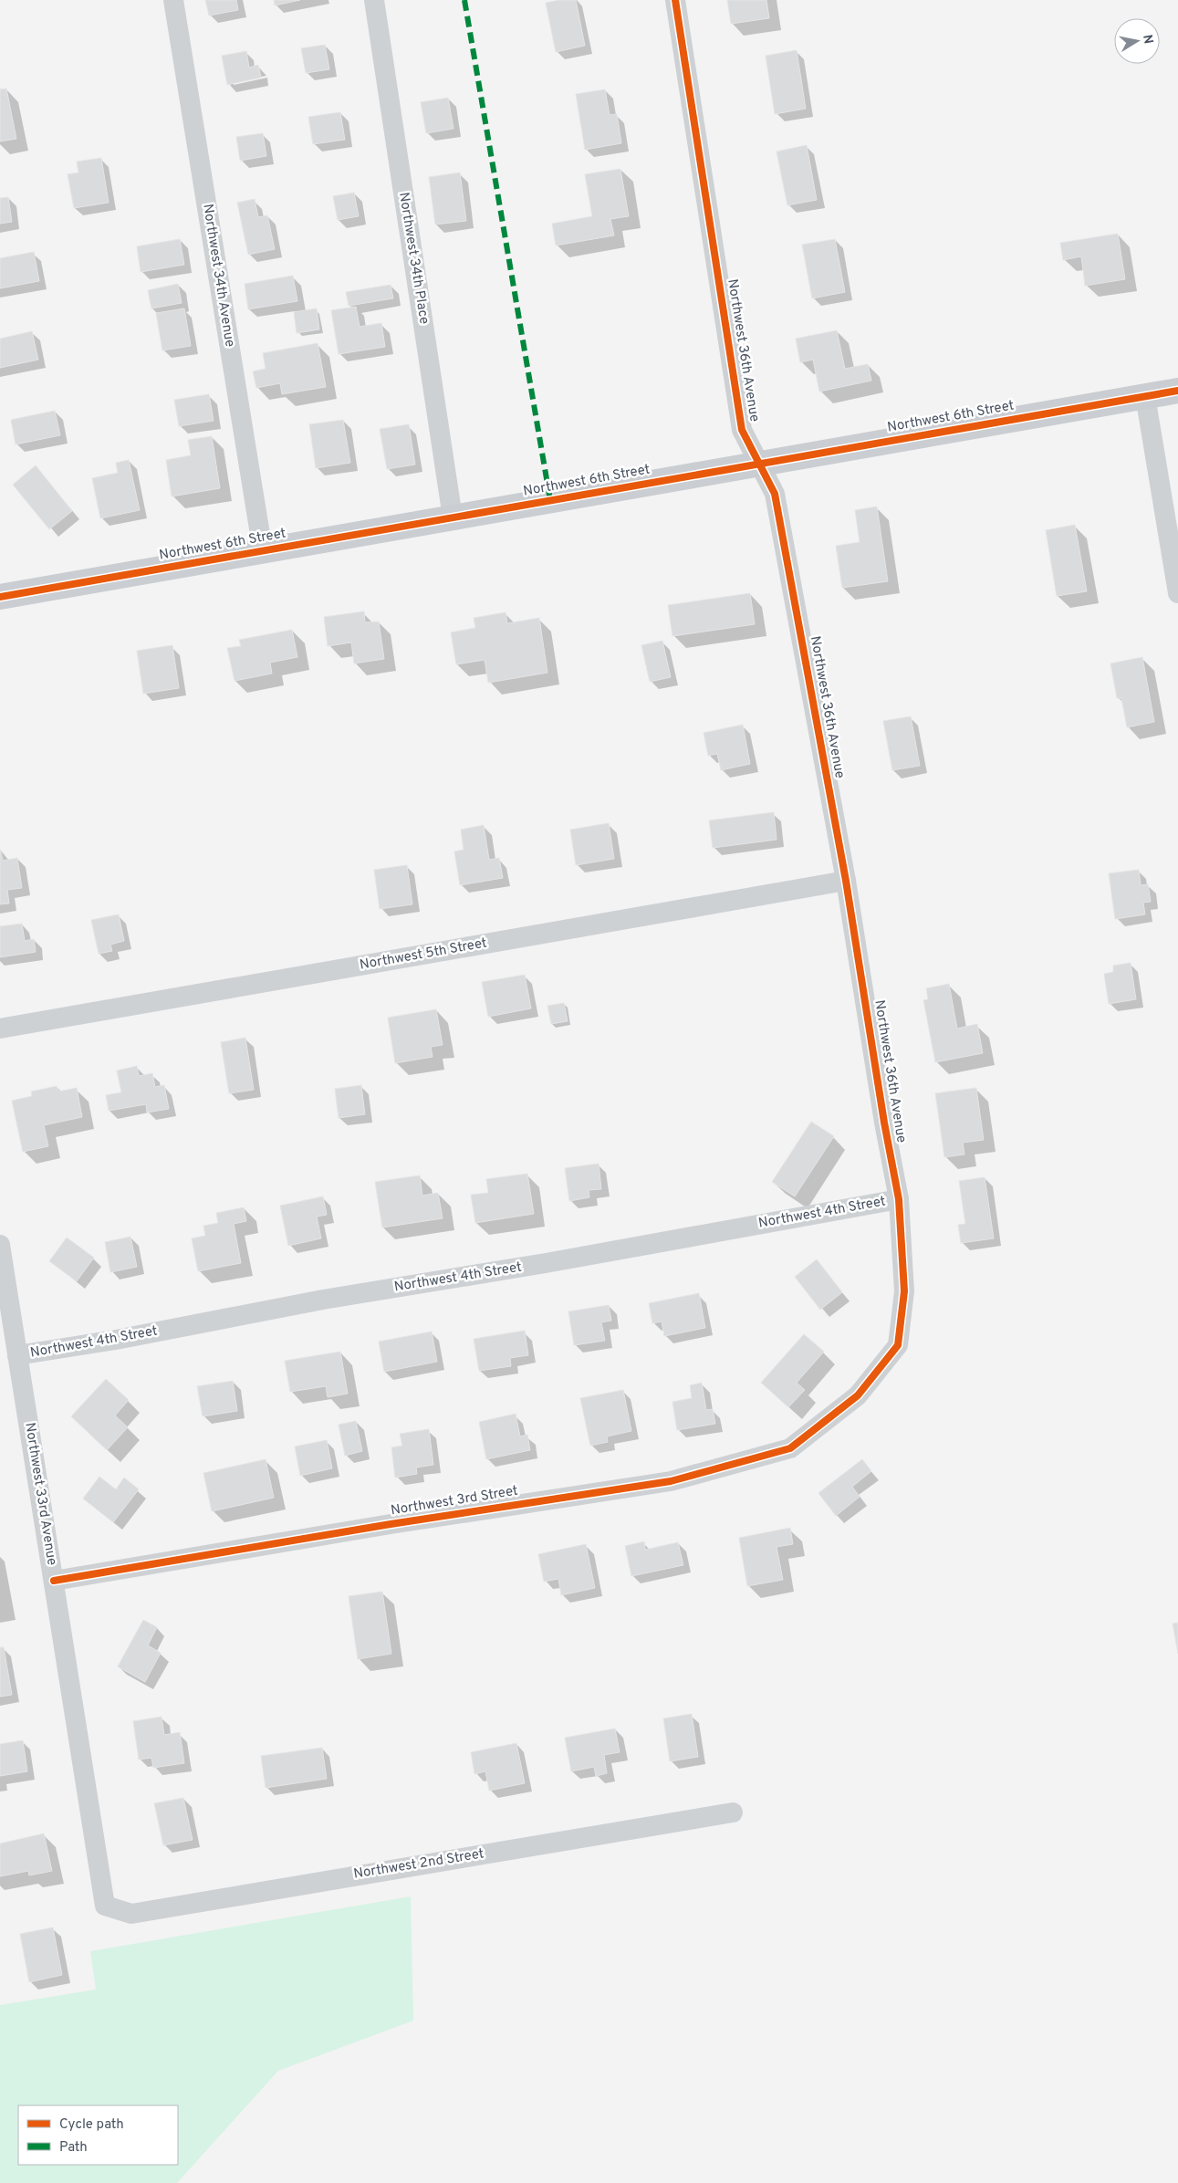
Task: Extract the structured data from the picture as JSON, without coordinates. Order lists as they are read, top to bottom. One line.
{"streets":{"main road":["Northwest 6th Street"],"street":["Northwest 34th Place","Northwest 34th Avenue","Northwest 36th Avenue","Northwest 5th Street","Northwest 4th Street","Northwest 33rd Avenue","Northwest 3rd Street","Northwest 2nd Street"]},"crossings":[["Northwest 34th Place","Northwest 6th Street"],["Northwest 34th Avenue","Northwest 6th Street"],["Northwest 36th Avenue","Northwest 6th Street"],["Northwest 36th Avenue","Northwest 5th Street"],["Northwest 36th Avenue","Northwest 4th Street"],["Northwest 36th Avenue","Northwest 3rd Street"],["Northwest 4th Street","Northwest 33rd Avenue"],["Northwest 33rd Avenue","Northwest 3rd Street"],["Northwest 33rd Avenue","Northwest 2nd Street"]],"legend":["Cycle path","Path"],"north":"right"}
